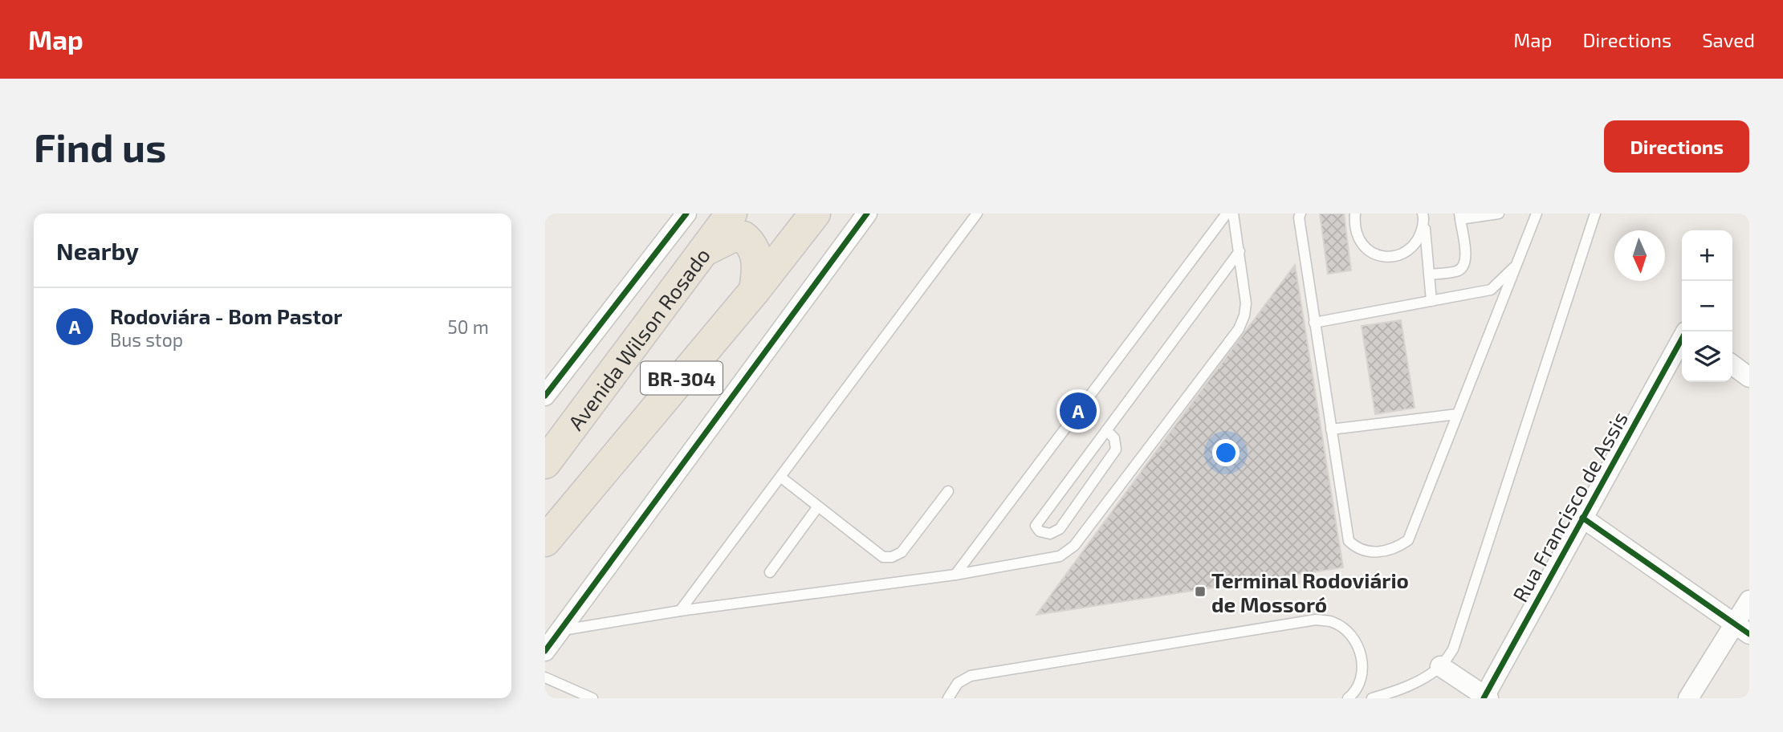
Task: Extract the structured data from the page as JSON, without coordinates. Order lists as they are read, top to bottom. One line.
{"streets":{"highway":["Avenida Wilson Rosado","BR-304"],"street":["Rua Francisco de Assis"]},"places":{"transit":["Terminal Rodoviário de Mossoró"]},"north":"bottom","page":{"header":"Map","nav":["Map","Directions","Saved"],"buttons":"Directions","title":"Find us","heading":"Nearby","map_buttons":["+","−"],"list":[{"mark":"A","name":"Rodoviára - Bom Pastor","note":"Bus stop","value":"50 m"}],"pins":"A"}}
